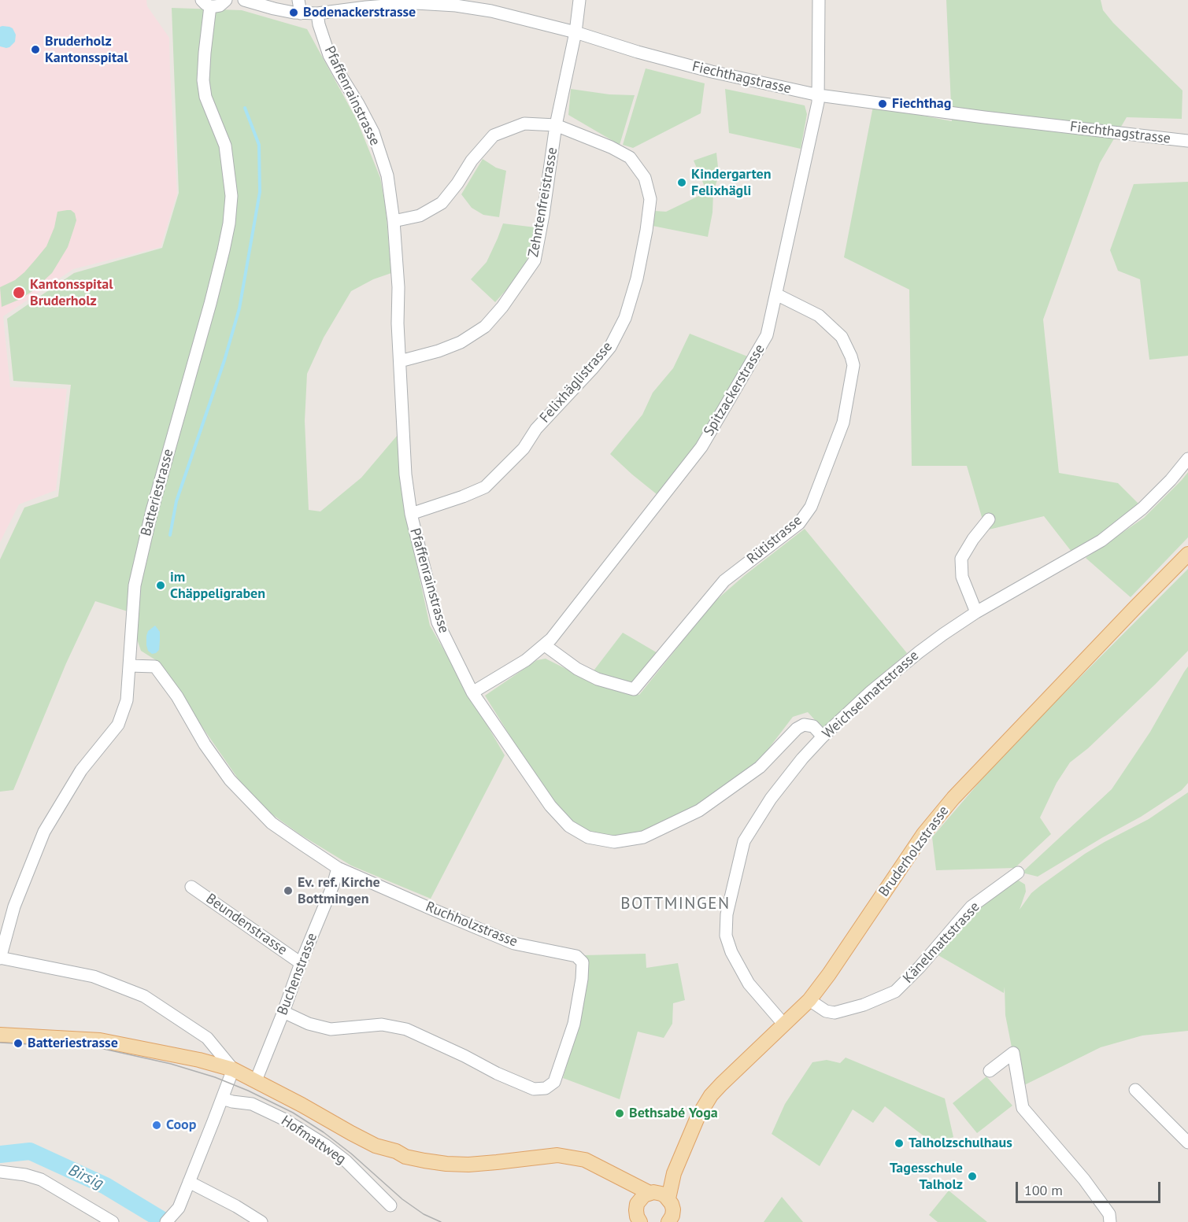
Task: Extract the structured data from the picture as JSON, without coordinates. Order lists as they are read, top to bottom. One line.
{"streets":{"main road":["Bruderholzstrasse"],"street":["Fiechthagstrasse","Pfaffenrainstrasse","Zehntenfreistrasse","Felixhäglistrasse","Spitzackerstrasse","Batteriestrasse","Rütistrasse","Weichselmattstrasse","Beundenstrasse","Ruchholzstrasse","Känelmattstrasse","Buchenstrasse","Hofmattweg"]},"crossings":[["Fiechthagstrasse","Pfaffenrainstrasse"],["Fiechthagstrasse","Zehntenfreistrasse"],["Fiechthagstrasse","Spitzackerstrasse"],["Pfaffenrainstrasse","Zehntenfreistrasse"],["Pfaffenrainstrasse","Felixhäglistrasse"],["Pfaffenrainstrasse","Spitzackerstrasse"],["Pfaffenrainstrasse","Weichselmattstrasse"],["Zehntenfreistrasse","Felixhäglistrasse"],["Spitzackerstrasse","Rütistrasse"],["Batteriestrasse","Ruchholzstrasse"],["Weichselmattstrasse","Bruderholzstrasse"],["Bruderholzstrasse","Känelmattstrasse"],["Beundenstrasse","Buchenstrasse"],["Ruchholzstrasse","Buchenstrasse"]],"districts":["BOTTMINGEN"],"water":["Birsig"],"places":["Bodenackerstrasse","Bruderholz Kantonsspital","Fiechthag","Kindergarten Felixhägli","Kantonsspital Bruderholz","im Chäppeligraben","Ev. ref. Kirche Bottmingen","Batteriestrasse","Bethsabé Yoga","Coop","Talholzschulhaus","Tagesschule Talholz"],"scale_bar":"100 m"}
